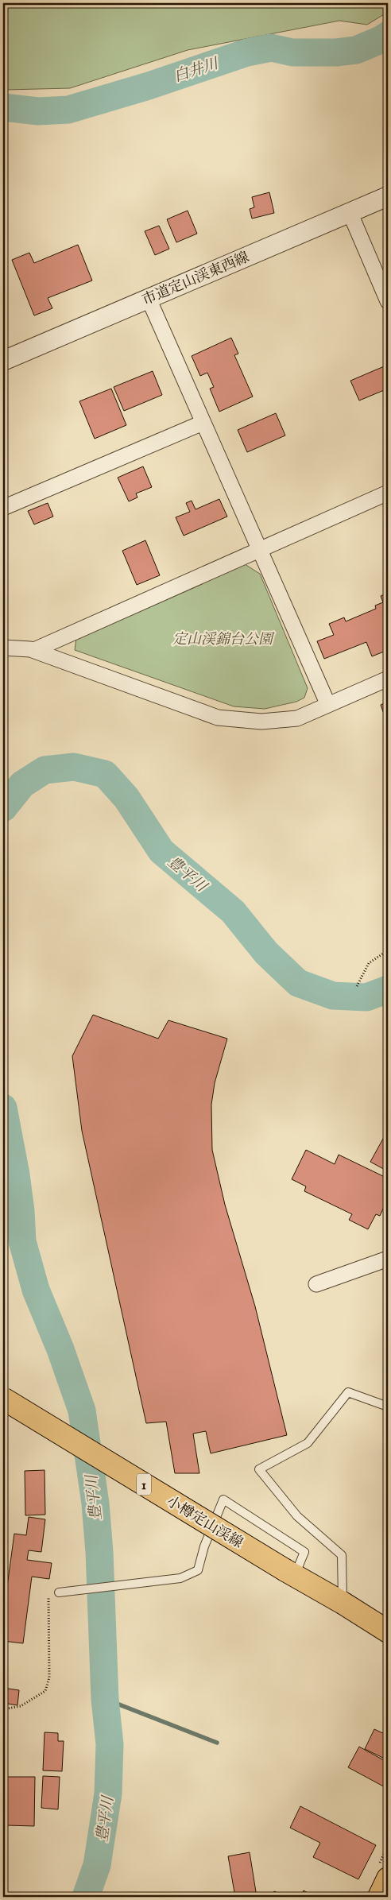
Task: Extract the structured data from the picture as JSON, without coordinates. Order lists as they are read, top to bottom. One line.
{"streets":{"main road":["1","小樽定山渓線"],"street":["市道定山渓東西線"]},"water":["白井川","豊平川"],"parks":["定山渓錦台公園"]}
